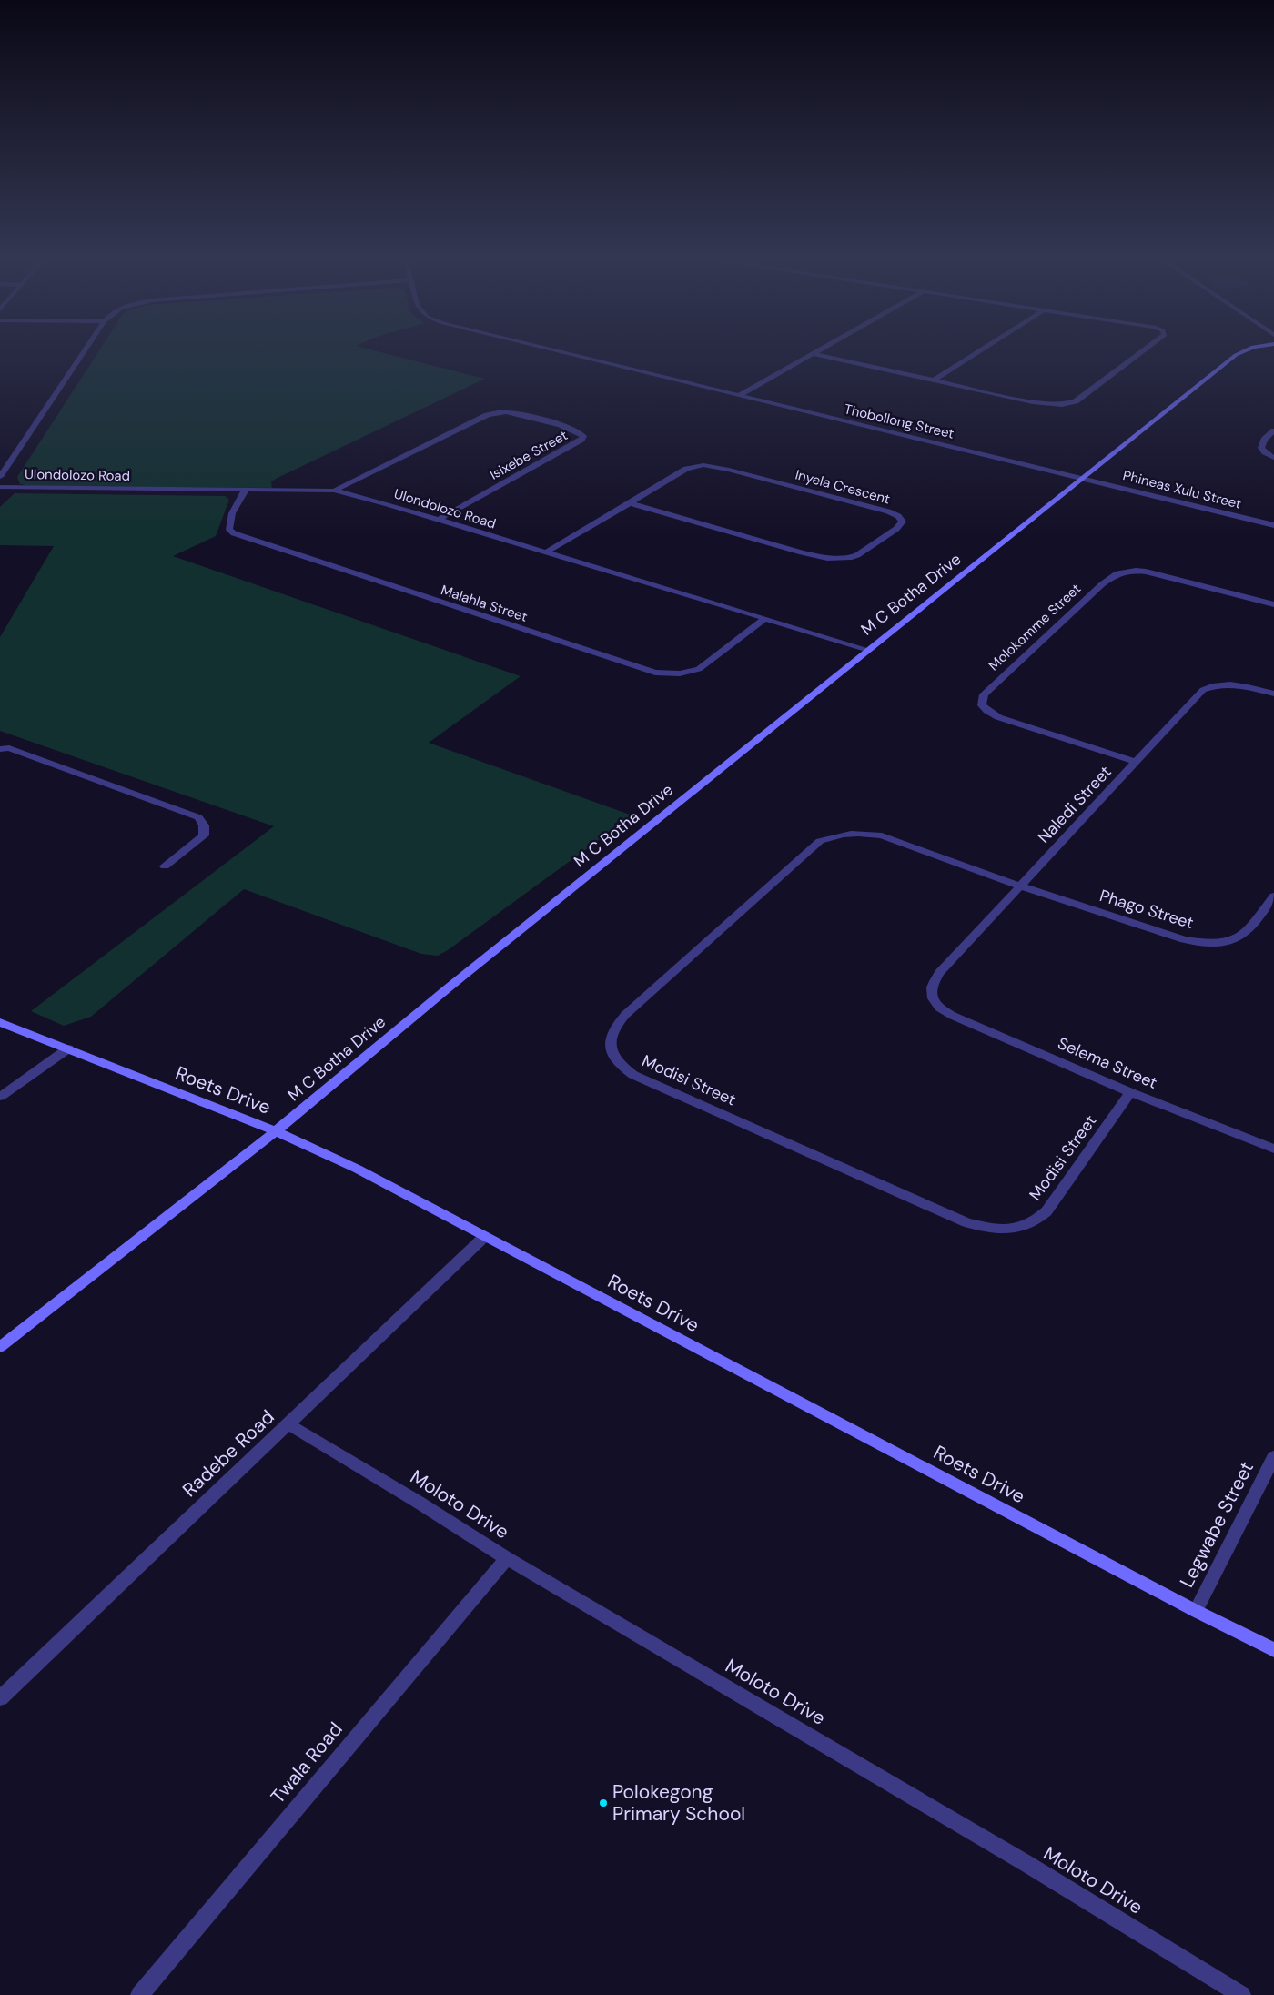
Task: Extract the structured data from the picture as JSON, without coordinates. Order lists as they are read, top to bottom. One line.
{"streets":{"street":["Thobollong Street","Isixebe Street","Ulondolozo Road","Inyela Crescent","Phineas Xulu Street","M C Botha Drive","Malahla Street","Molokomme Street","Naledi Street","Phago Street","Selema Street","Modisi Street","Roets Drive","Radebe Road","Moloto Drive","Legwabe Street","Twala Road"]},"crossings":[["Thobollong Street","Phineas Xulu Street"],["Thobollong Street","M C Botha Drive"],["Isixebe Street","Ulondolozo Road"],["Ulondolozo Road","Inyela Crescent"],["Ulondolozo Road","M C Botha Drive"],["Ulondolozo Road","Malahla Street"],["Phineas Xulu Street","M C Botha Drive"],["M C Botha Drive","Roets Drive"],["Molokomme Street","Naledi Street"],["Naledi Street","Phago Street"],["Naledi Street","Selema Street"],["Naledi Street","Modisi Street"],["Phago Street","Modisi Street"],["Selema Street","Modisi Street"],["Roets Drive","Radebe Road"],["Roets Drive","Legwabe Street"],["Radebe Road","Moloto Drive"],["Moloto Drive","Twala Road"]],"places":["Polokegong Primary School"]}
